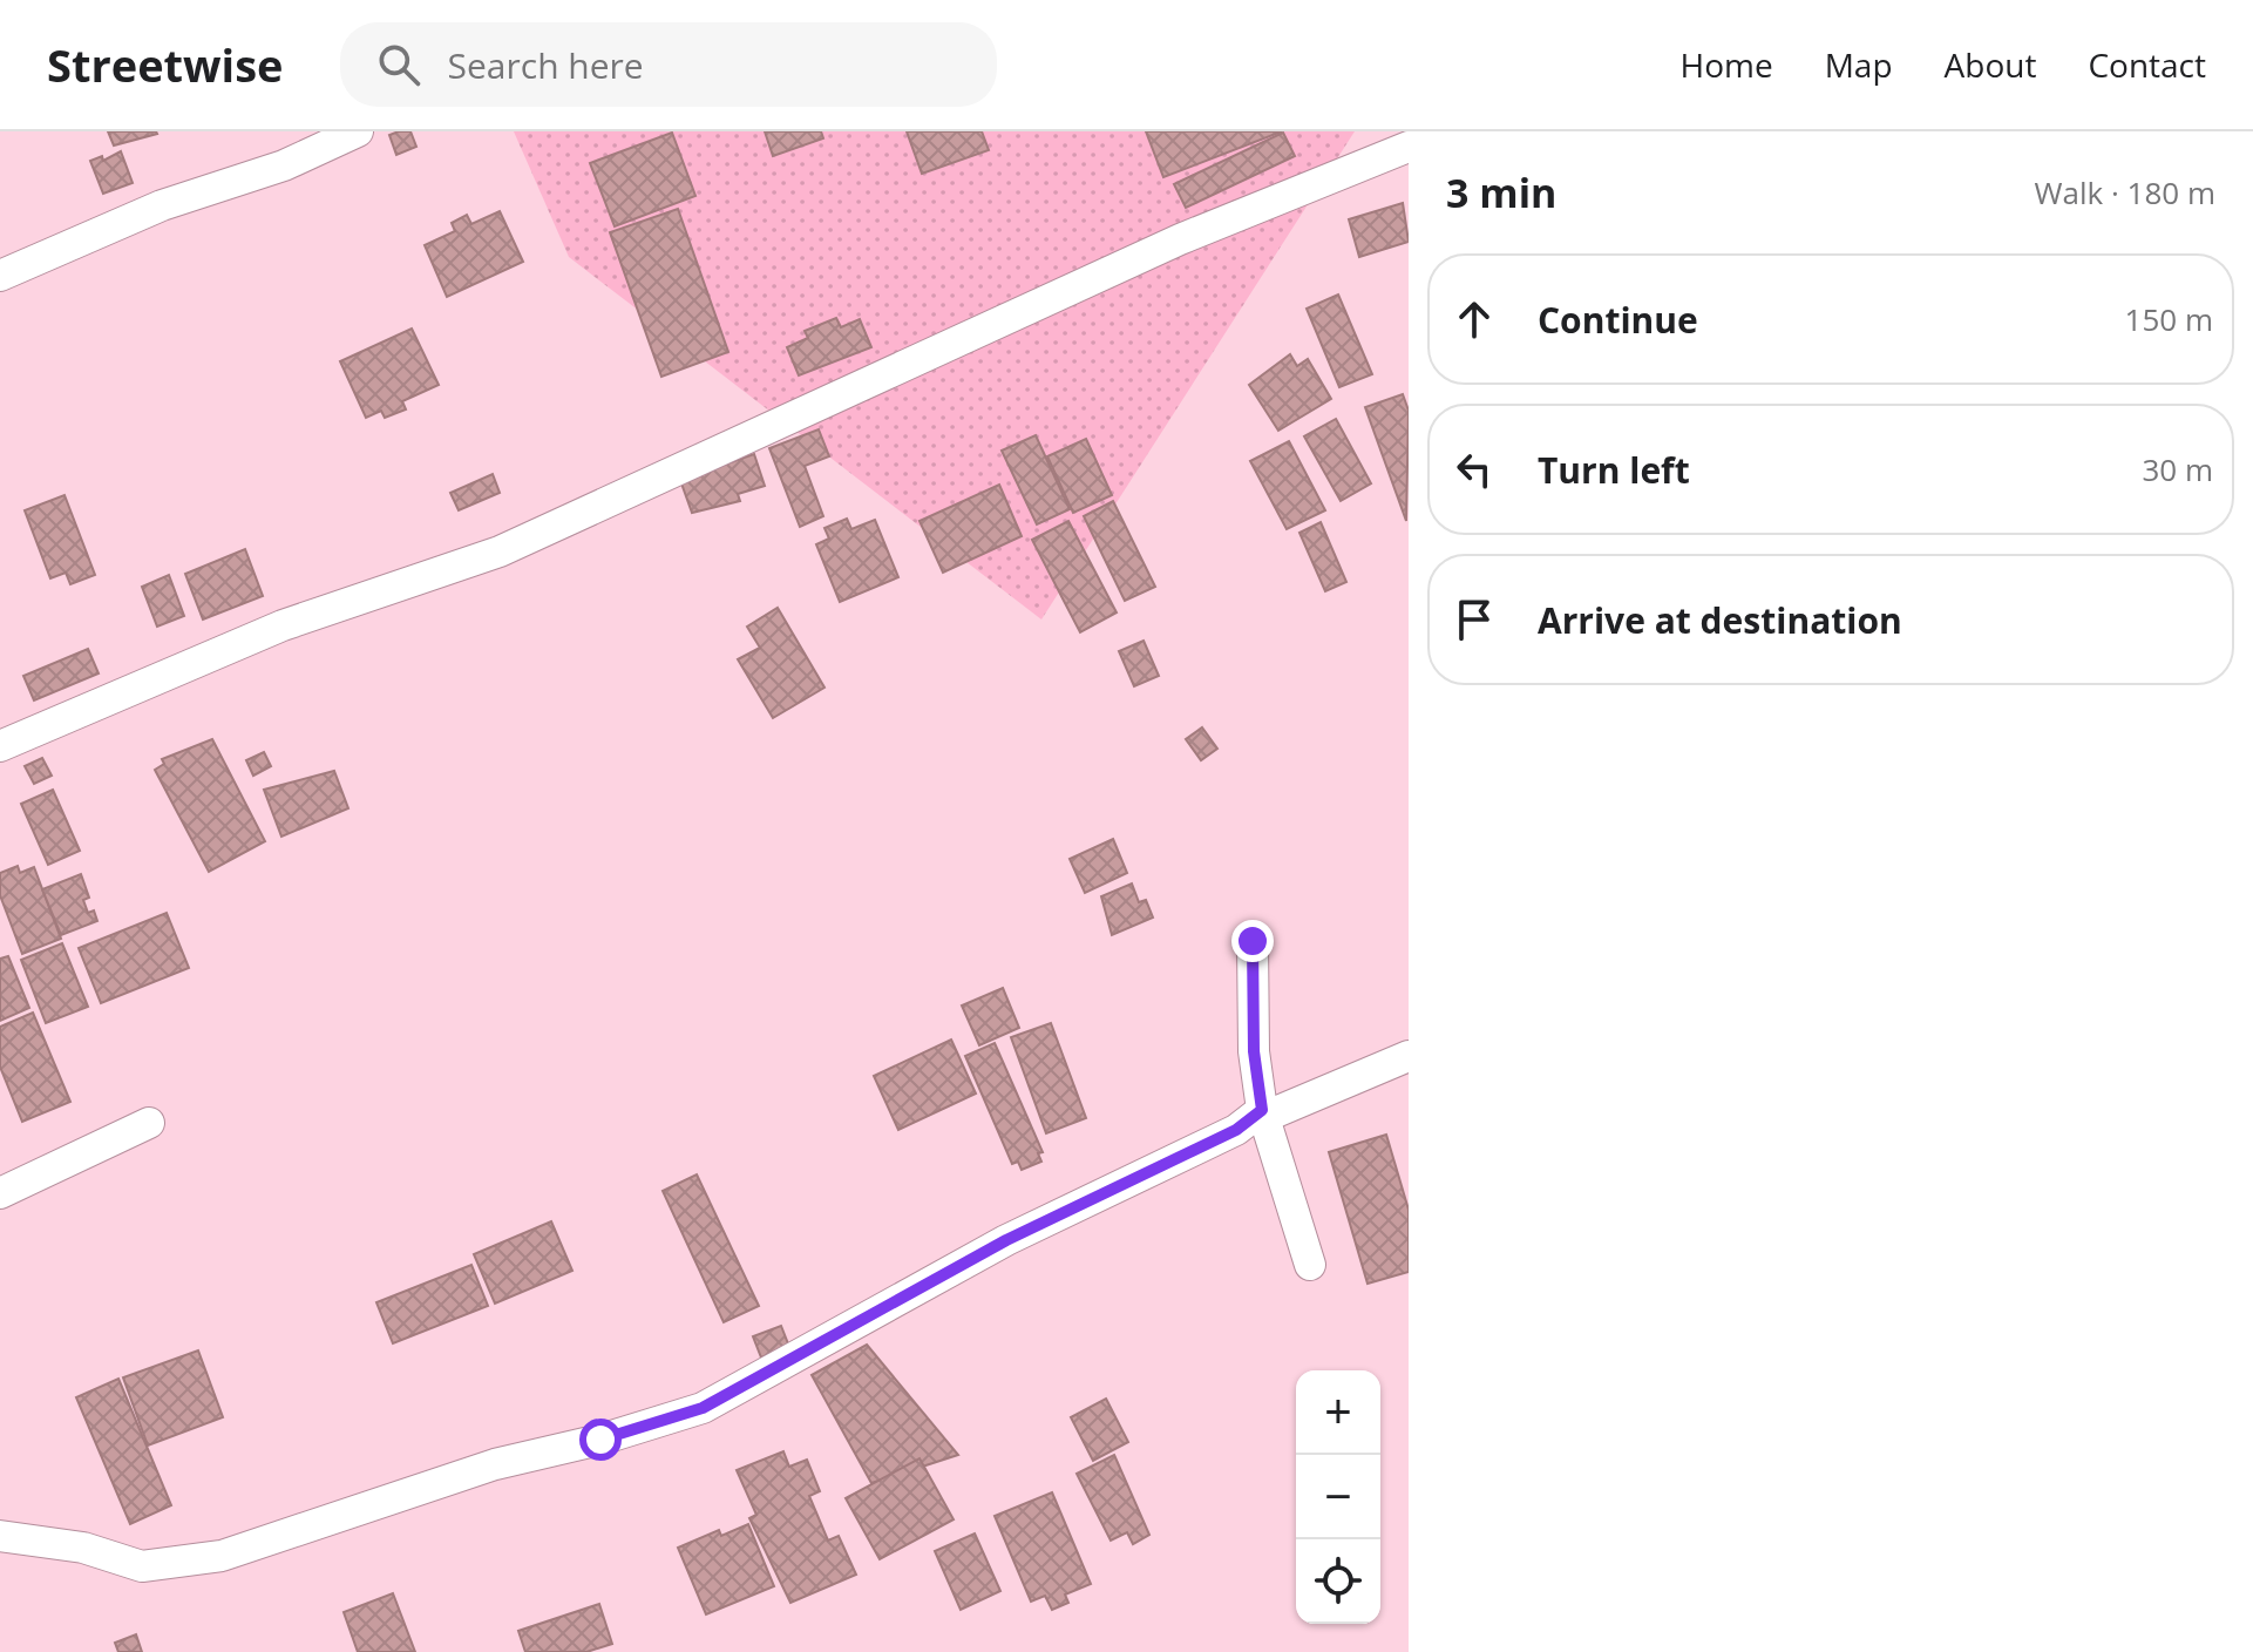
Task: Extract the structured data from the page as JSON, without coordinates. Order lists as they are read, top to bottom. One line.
{"page":{"header":"Streetwise","search":"Search here","nav":["Home","Map","About","Contact"],"heading":["3 min","Walk · 180 m"],"list":[["Continue","150 m"],["Turn left","30 m"],"Arrive at destination"],"map_buttons":["+","−"]}}
